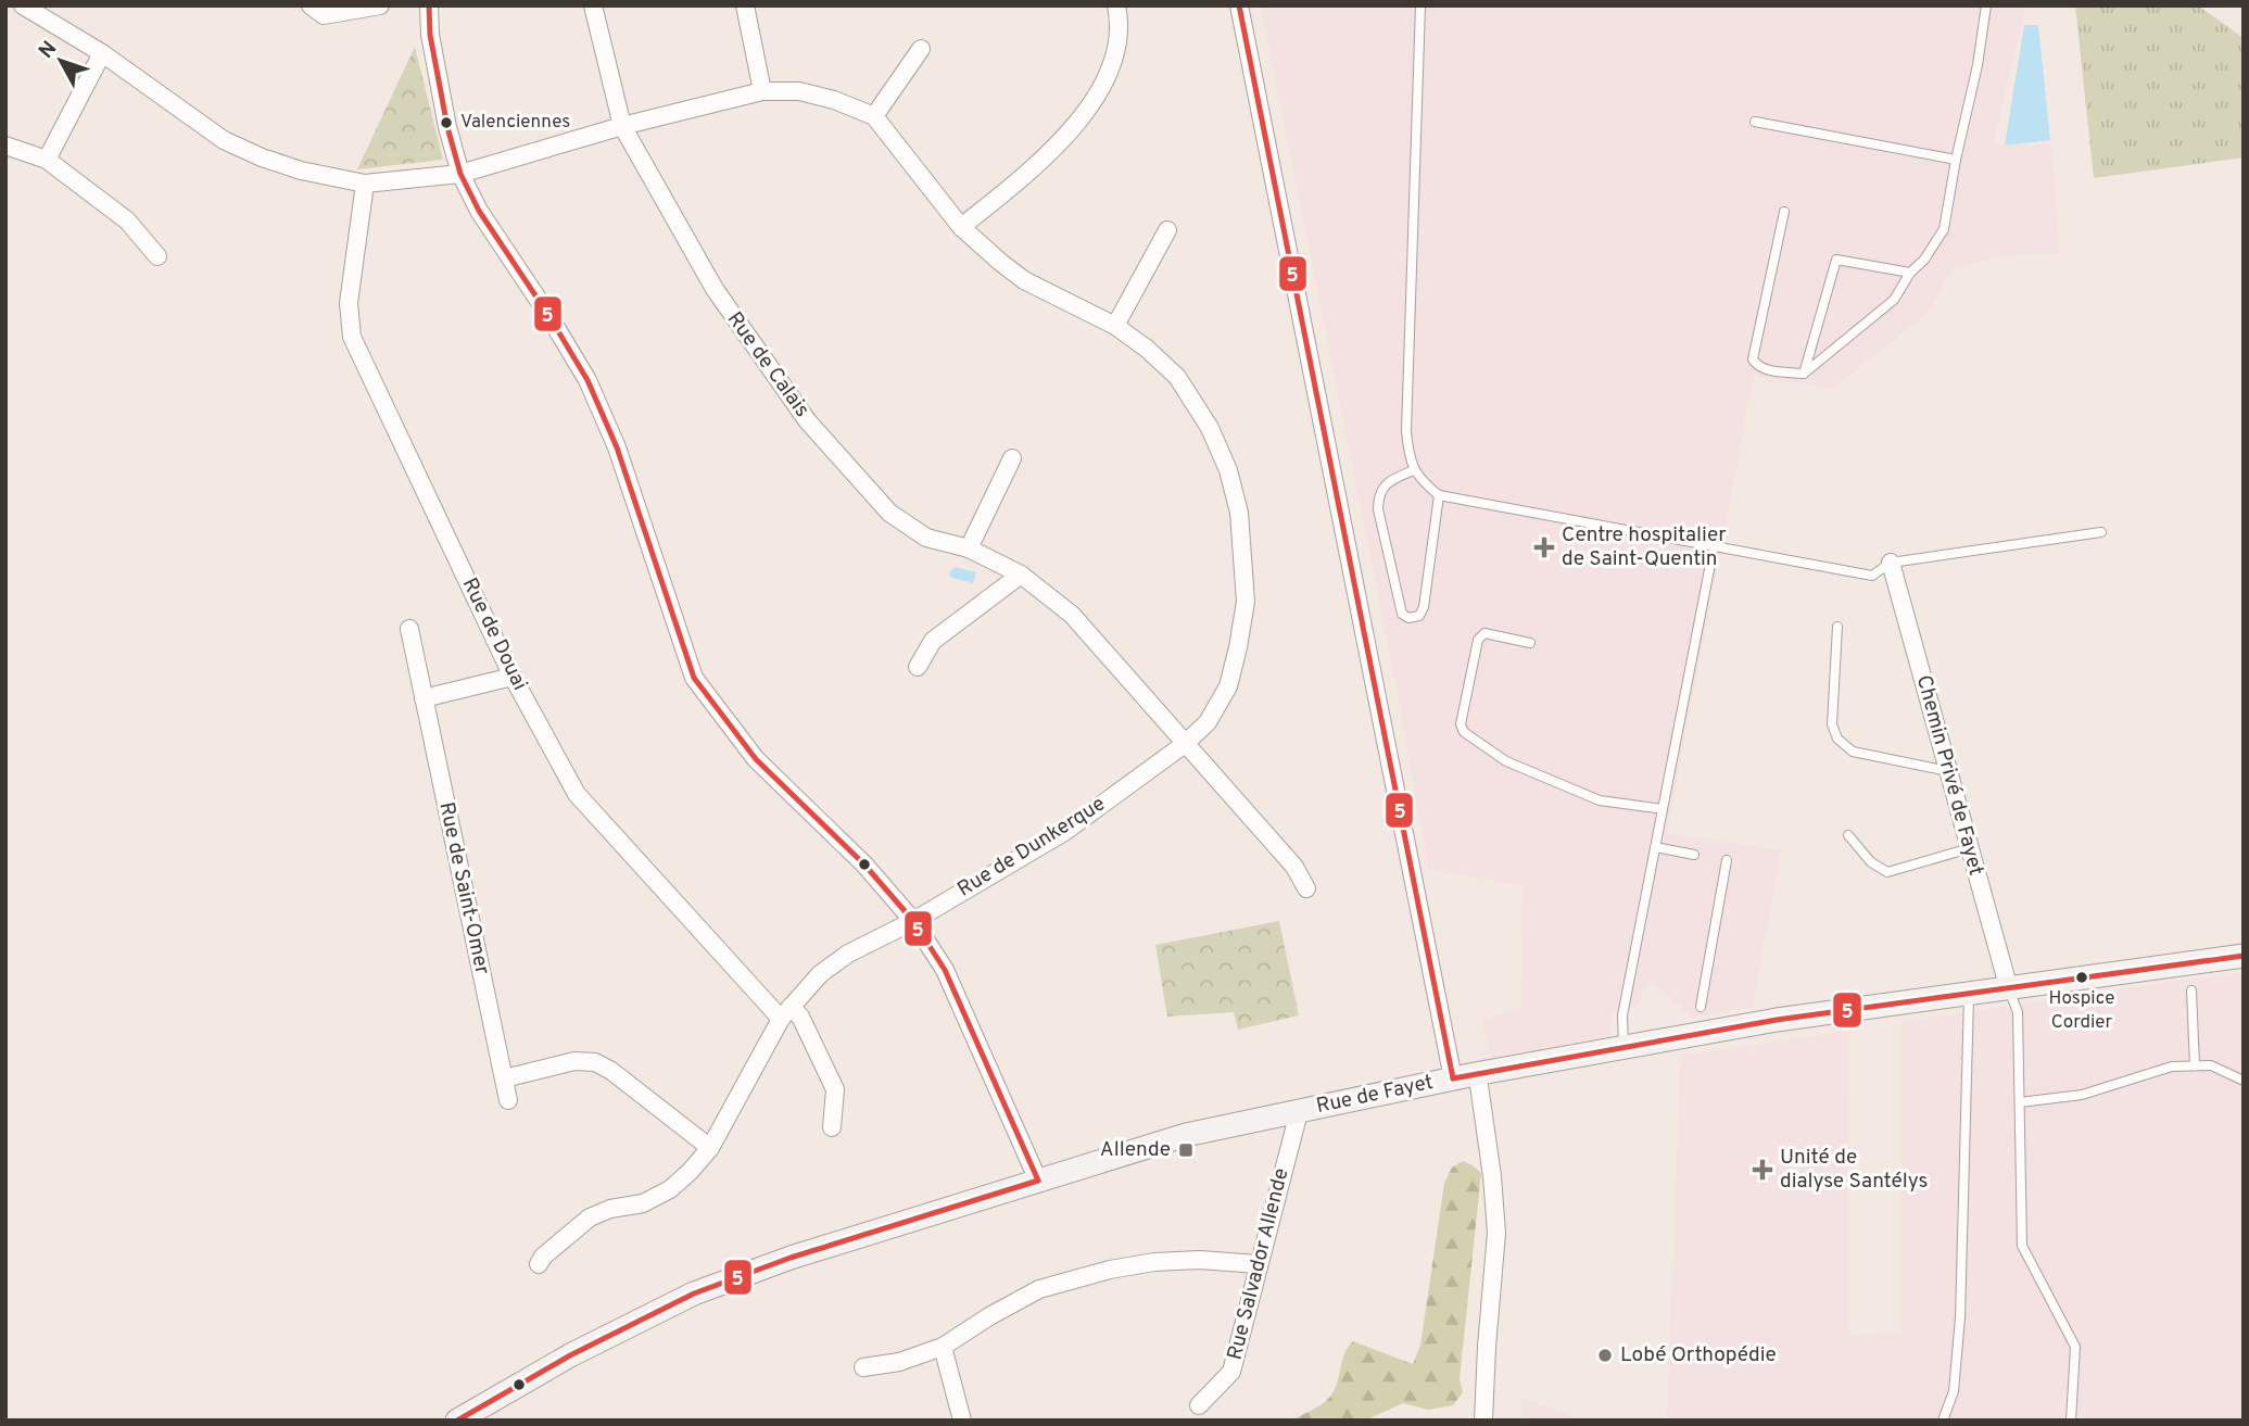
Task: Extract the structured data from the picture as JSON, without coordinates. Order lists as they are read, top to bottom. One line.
{"streets":{"main road":["Rue de Fayet"],"street":["Rue de Calais","Rue de Douai","Chemin Privé de Fayet","Rue de Dunkerque","Rue de Saint-Omer","Rue Salvador Allende"]},"crossings":[["Rue de Calais","Rue de Dunkerque"],["Rue de Douai","Rue de Dunkerque"],["Chemin Privé de Fayet","Rue de Fayet"],["Rue de Fayet","Rue Salvador Allende"]],"places":{"other":["Valenciennes","Hospice Cordier","Lobé Orthopédie"],"health":["Centre hospitalier de Saint-Quentin","Unité de dialyse Santélys"],"transit":["Allende"]},"lines":["transit line 5"],"north":"top left"}
